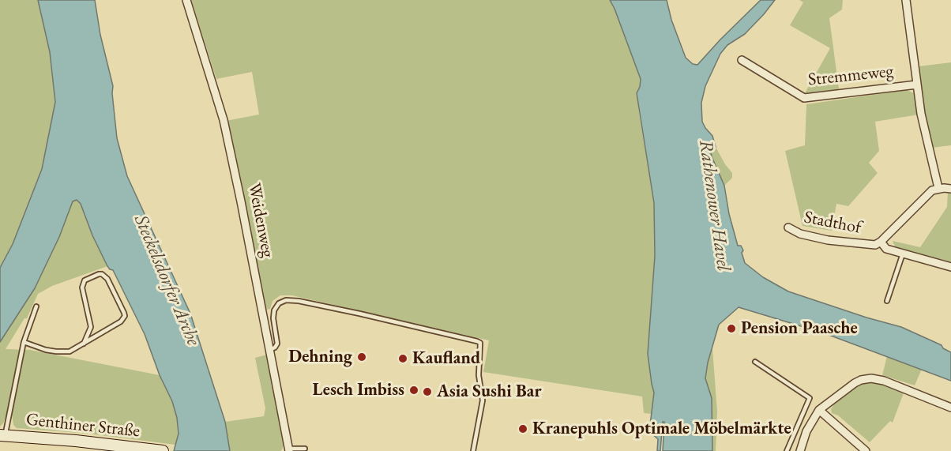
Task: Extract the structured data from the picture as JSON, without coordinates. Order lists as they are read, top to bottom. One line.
{"streets":{"main road":["Genthiner Straße"],"street":["Stremmeweg","Weidenweg","Stadthof"]},"water":["Rathenower Havel","Steckelsdorfer Arche"],"places":["Pension Paasche","Dehning","Kaufland","Lesch Imbiss","Asia Sushi Bar","Kranepuhls Optimale Möbelmärkte"]}
